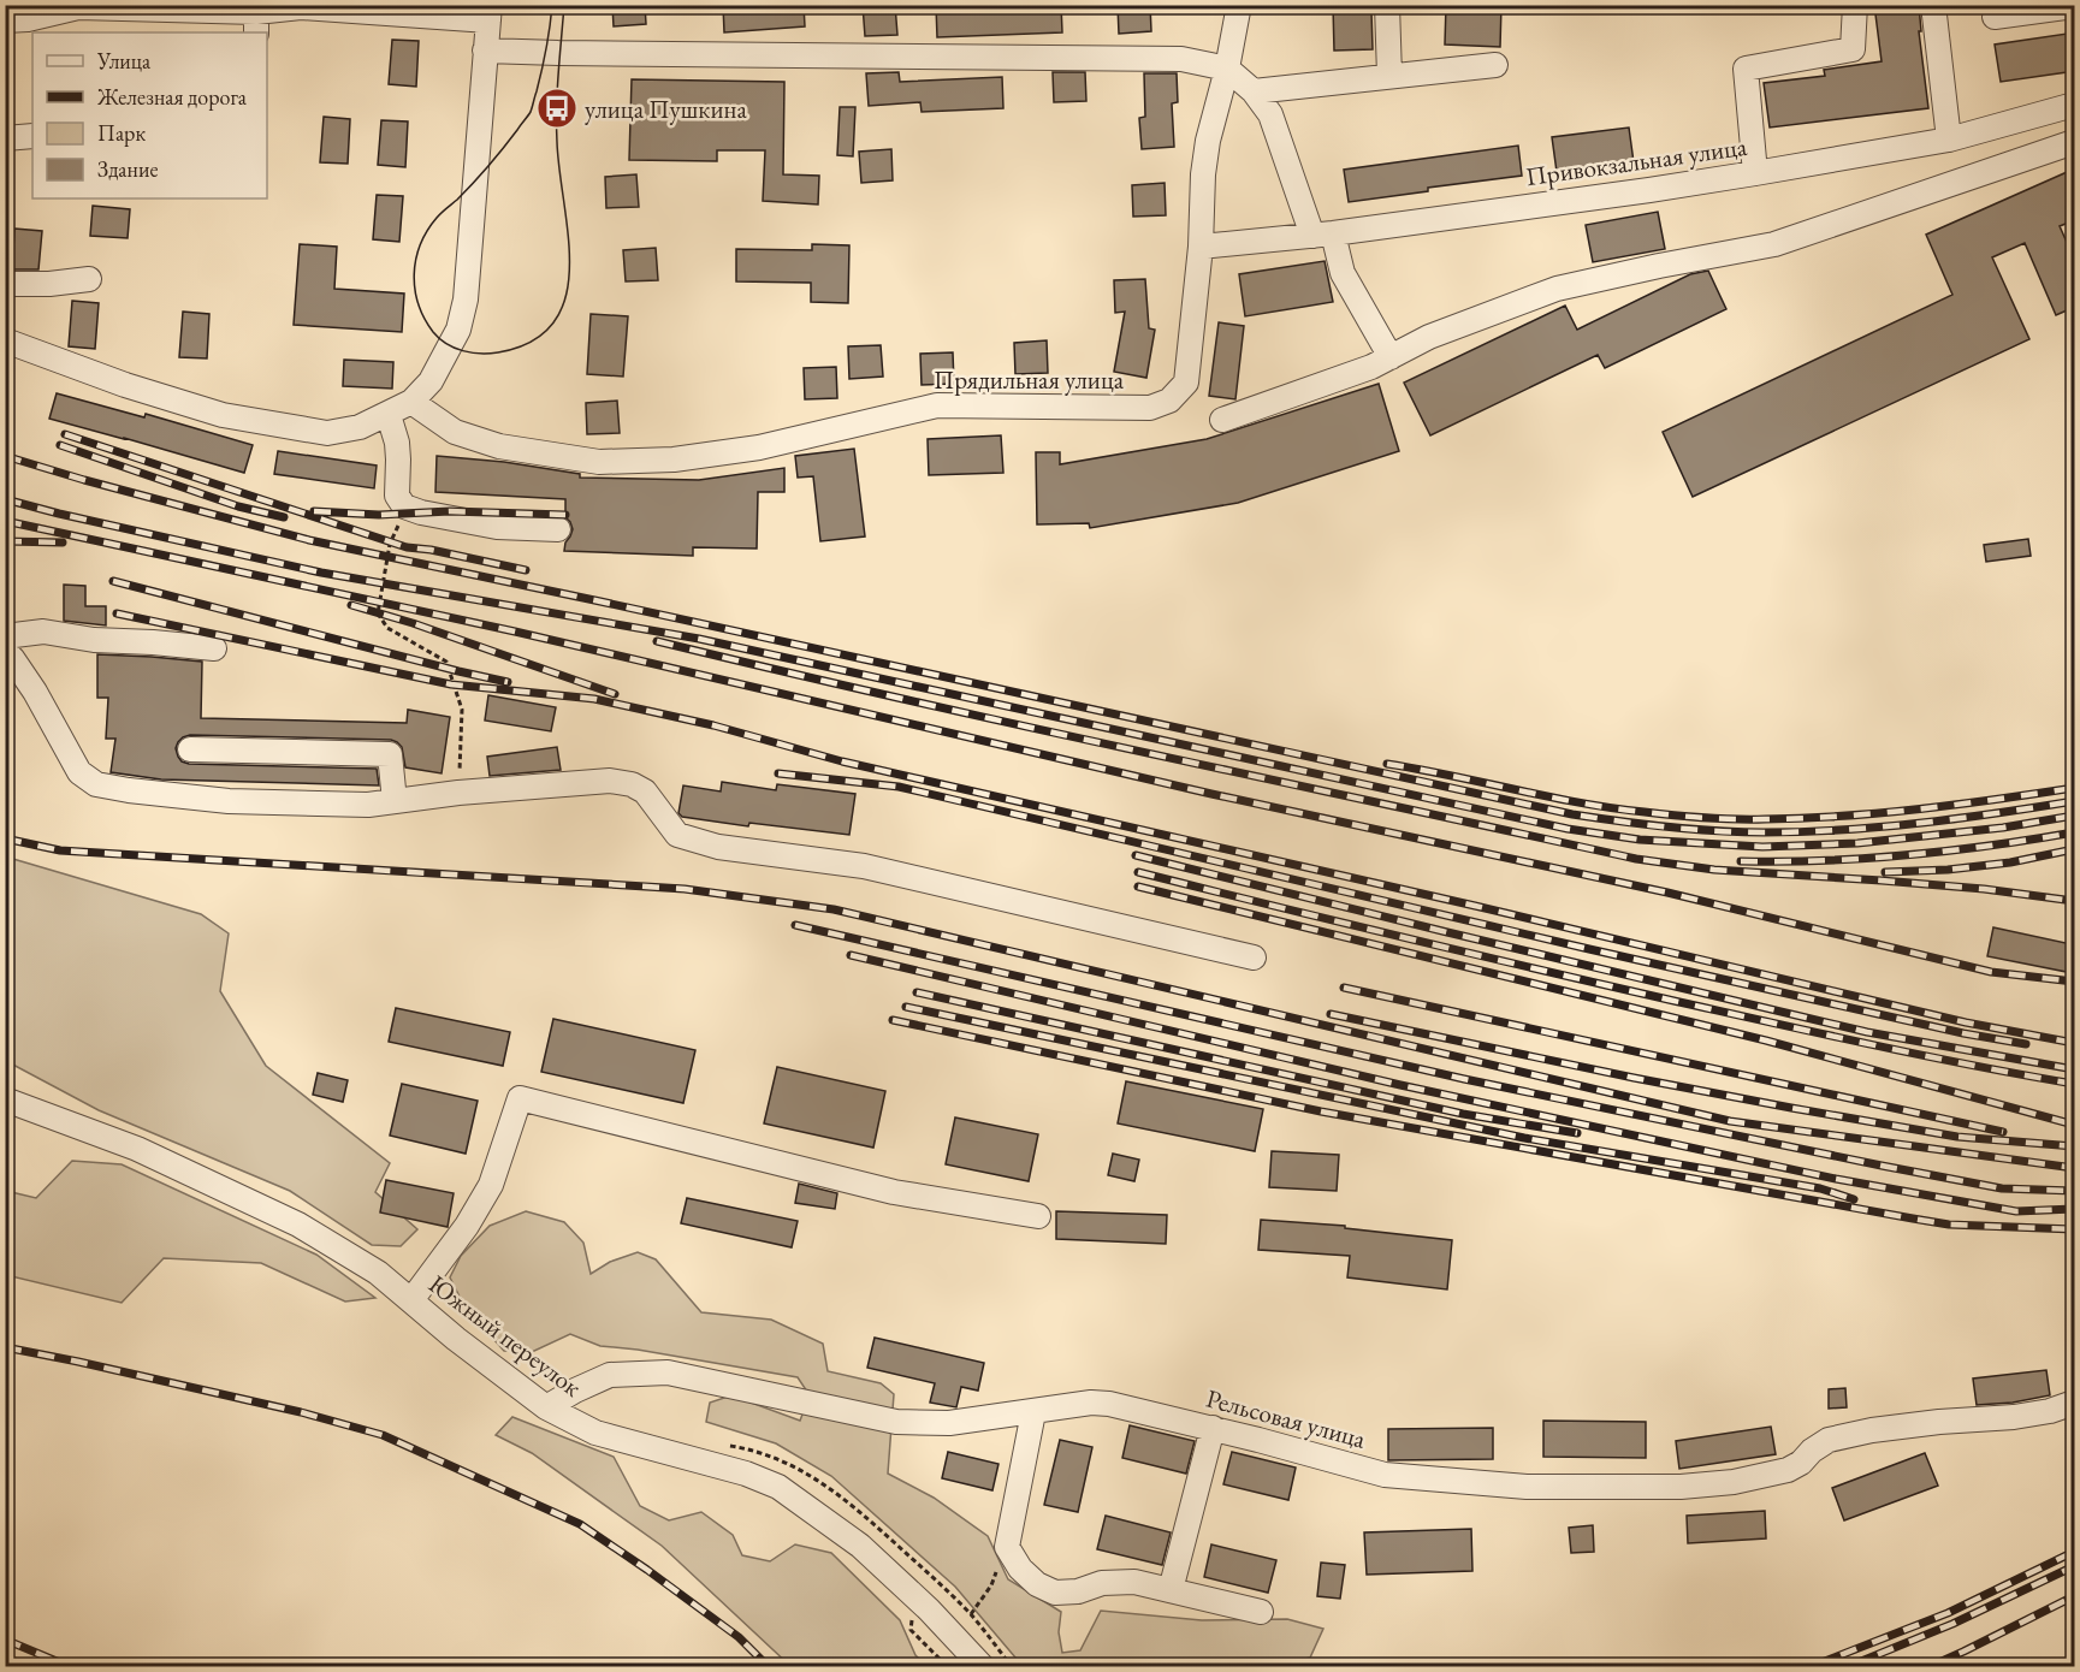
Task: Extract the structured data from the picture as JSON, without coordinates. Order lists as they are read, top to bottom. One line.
{"streets":{"street":["Привокзальная улица","Прядильная улица","Южный переулок","Рельсовая улица"]},"crossings":[["Привокзальная улица","Прядильная улица"],["Южный переулок","Рельсовая улица"]],"places":{"bus stop":["улица Пушкина"]},"legend":["Улица","Железная дорога","Парк","Здание"]}
